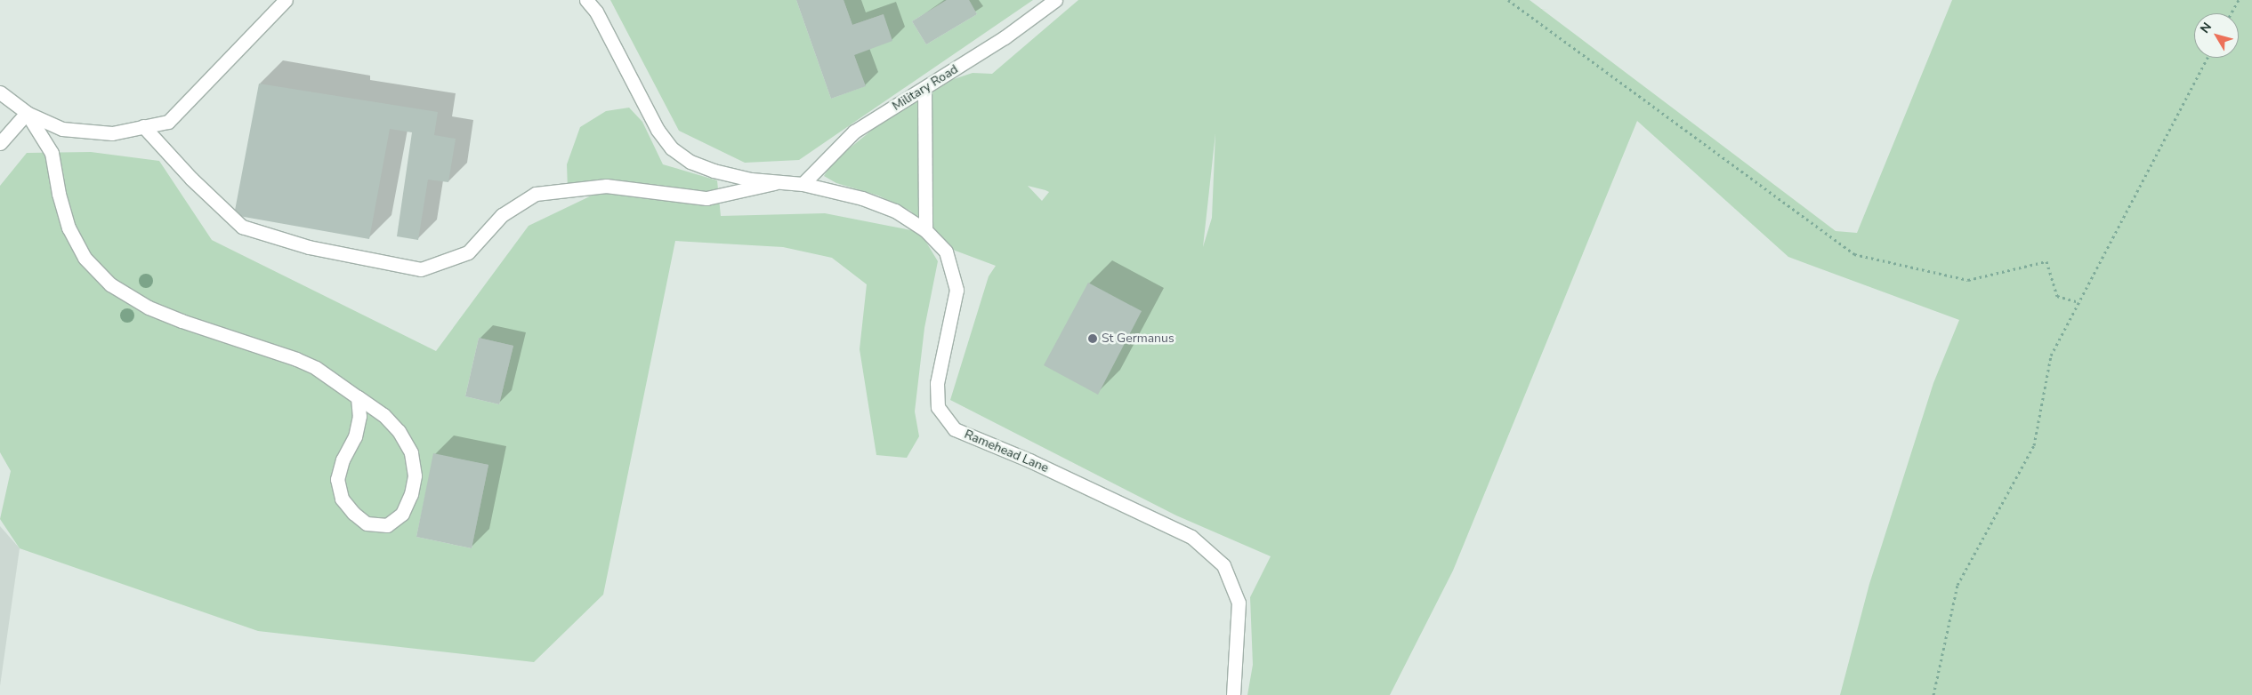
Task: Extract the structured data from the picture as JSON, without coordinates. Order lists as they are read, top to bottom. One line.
{"streets":{"street":["Military Road","Ramehead Lane"]},"crossings":[["Military Road","Ramehead Lane"]],"places":["St Germanus"],"north":"top left"}
